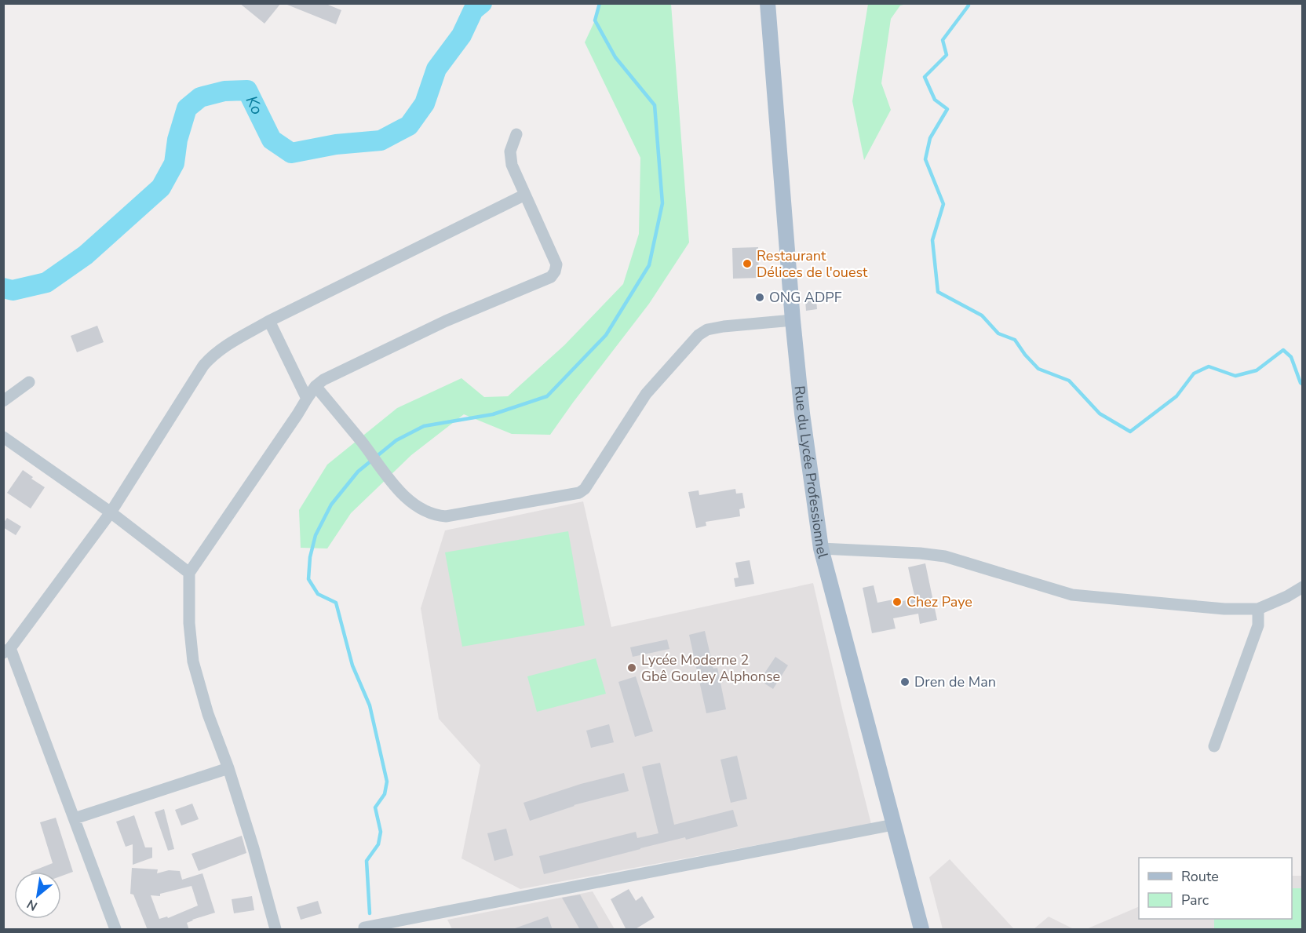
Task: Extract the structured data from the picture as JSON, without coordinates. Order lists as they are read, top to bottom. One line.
{"streets":{"main road":["Rue du Lycée Professionnel"]},"water":["Ko"],"places":["Restaurant Délices de l'ouest","ONG ADPF","Chez Paye","Lycée Moderne 2 Gbê Gouley Alphonse","Dren de Man"],"legend":["Route","Parc"],"north":"bottom left"}
